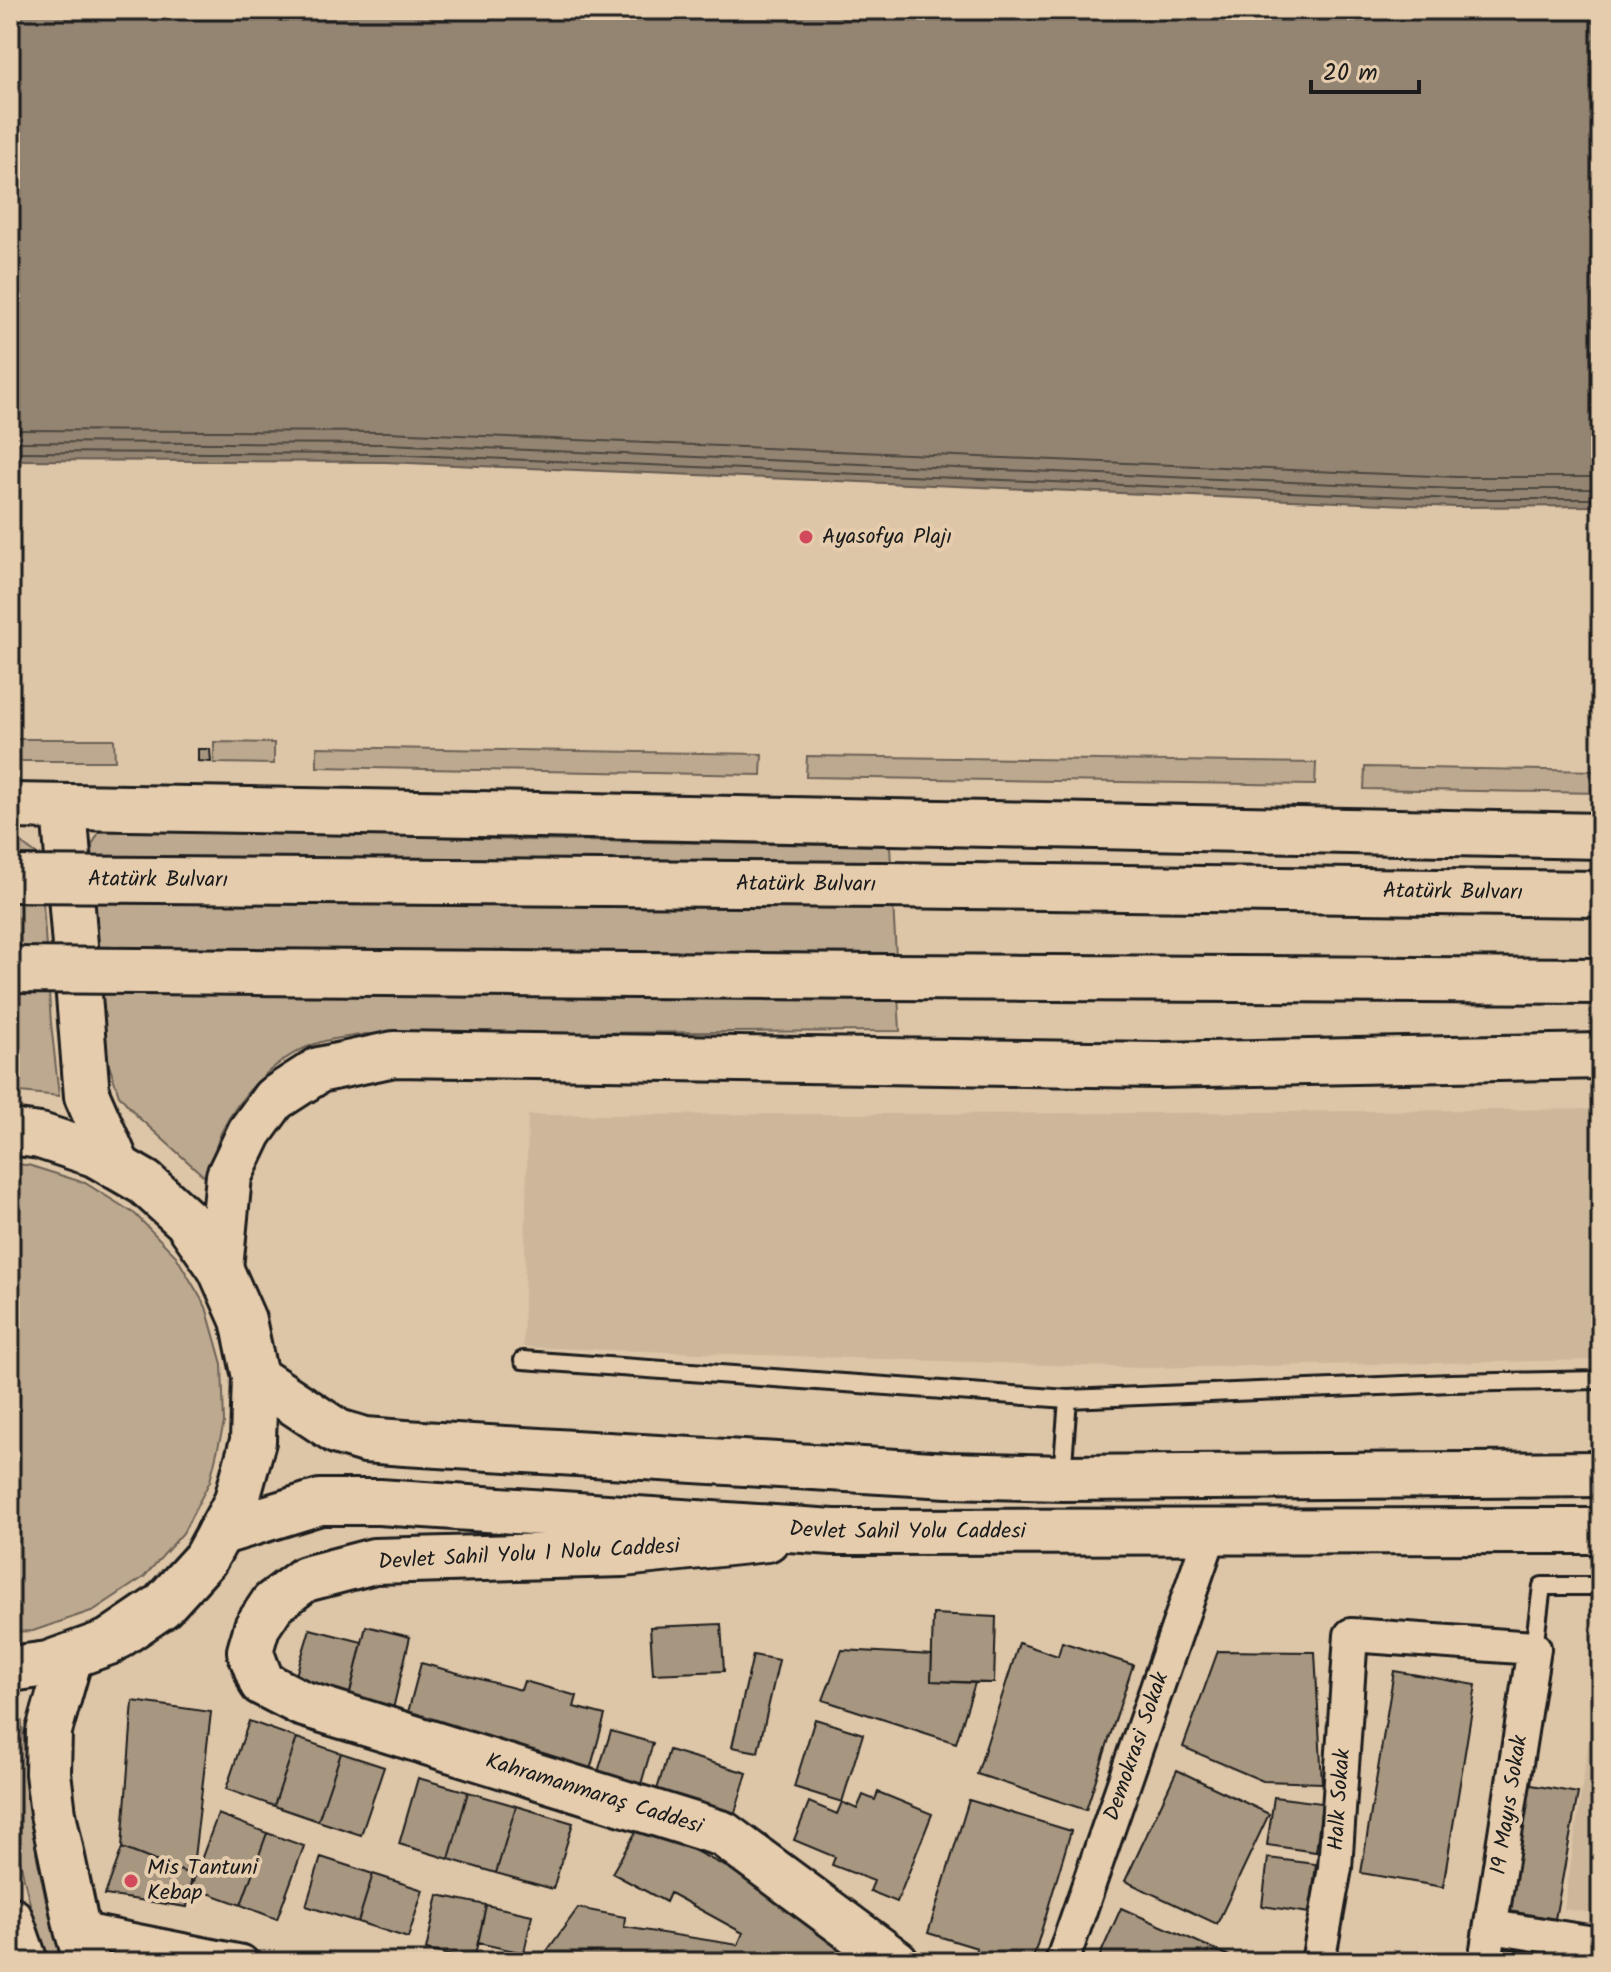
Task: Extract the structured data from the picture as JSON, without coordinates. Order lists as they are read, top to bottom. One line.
{"streets":{"main road":["Atatürk Bulvarı","Devlet Sahil Yolu Caddesi","Devlet Sahil Yolu 1 Nolu Caddesi","Kahramanmaraş Caddesi"],"street":["Demokrasi Sokak","Halk Sokak","19 Mayıs Sokak"]},"crossings":[["Devlet Sahil Yolu Caddesi","Devlet Sahil Yolu 1 Nolu Caddesi"],["Devlet Sahil Yolu Caddesi","Demokrasi Sokak"],["Devlet Sahil Yolu 1 Nolu Caddesi","Kahramanmaraş Caddesi"],["Halk Sokak","19 Mayıs Sokak"]],"places":["Ayasofya Plajı","Mis Tantuni Kebap"],"scale_bar":"20 m"}
